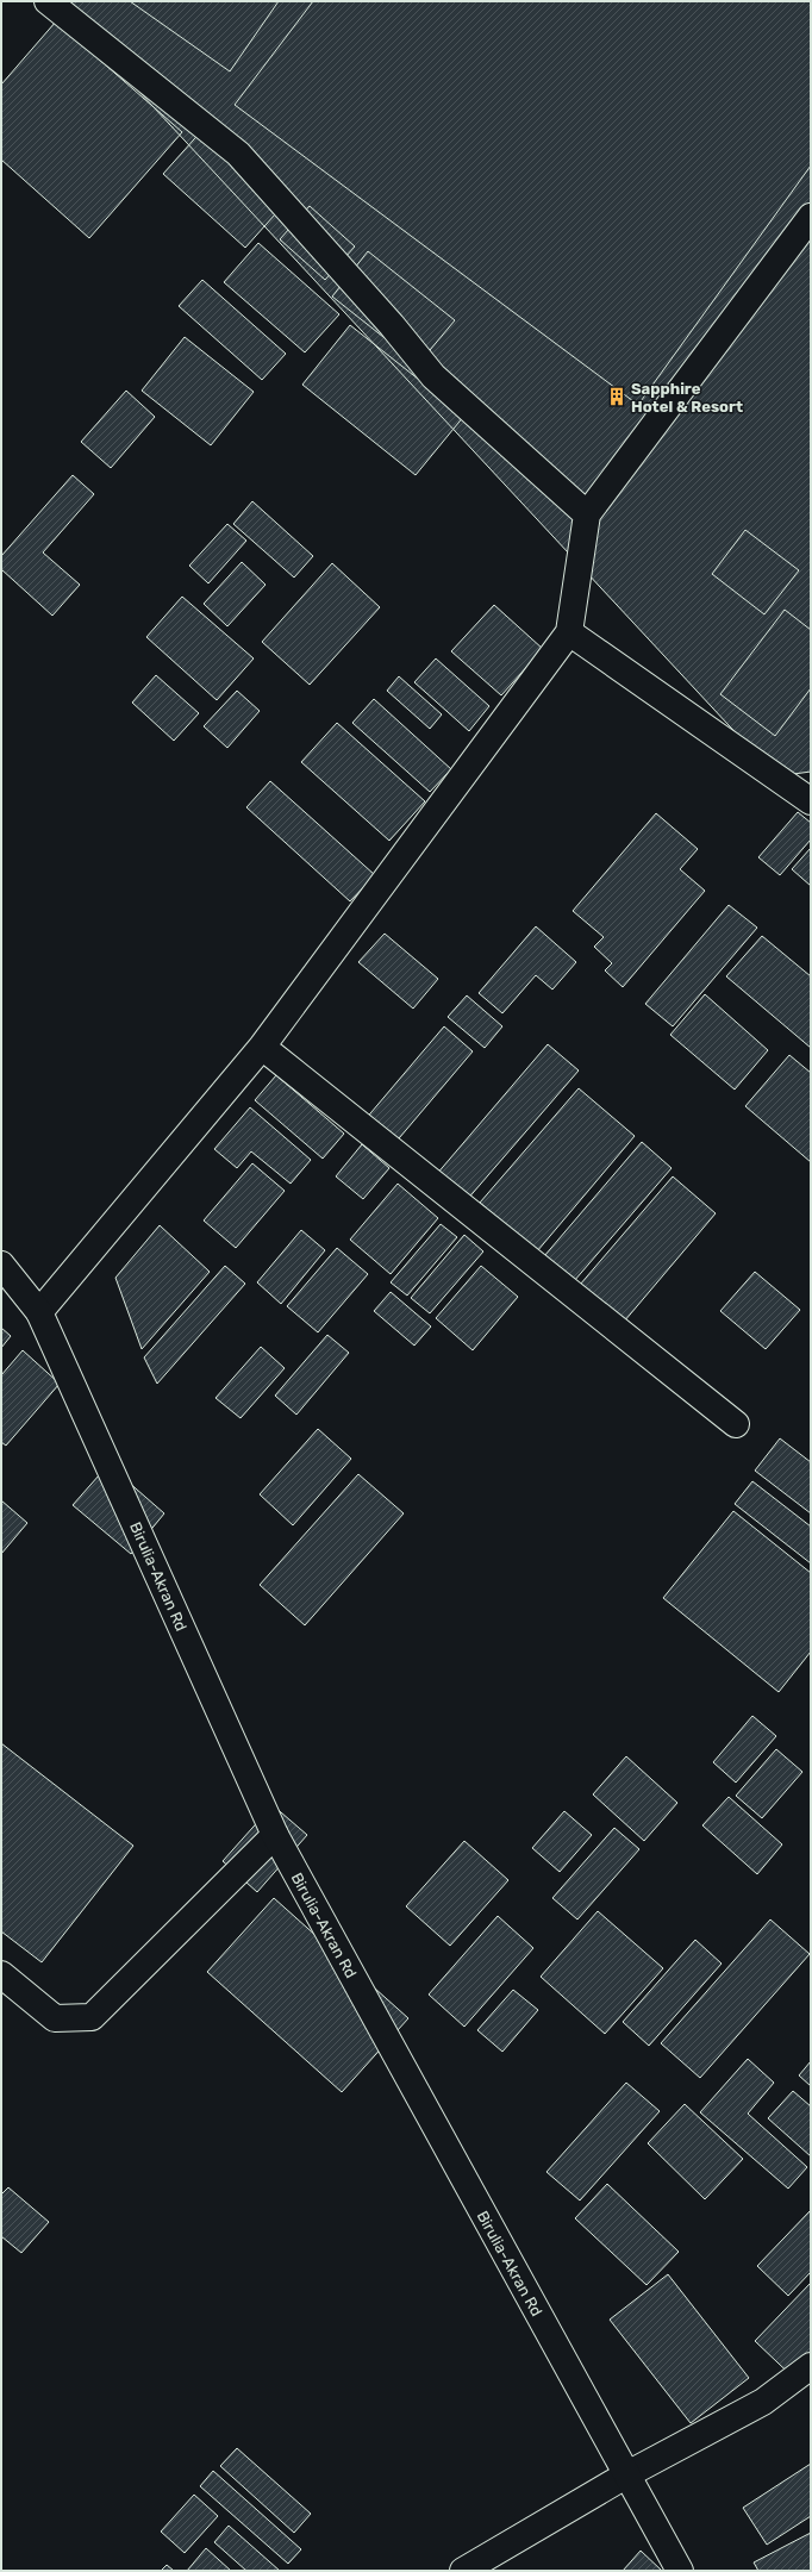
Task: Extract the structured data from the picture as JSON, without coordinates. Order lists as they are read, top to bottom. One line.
{"streets":{"main road":["Birulia-Akran Rd"]},"places":{"building":["Sapphire Hotel & Resort"]}}
